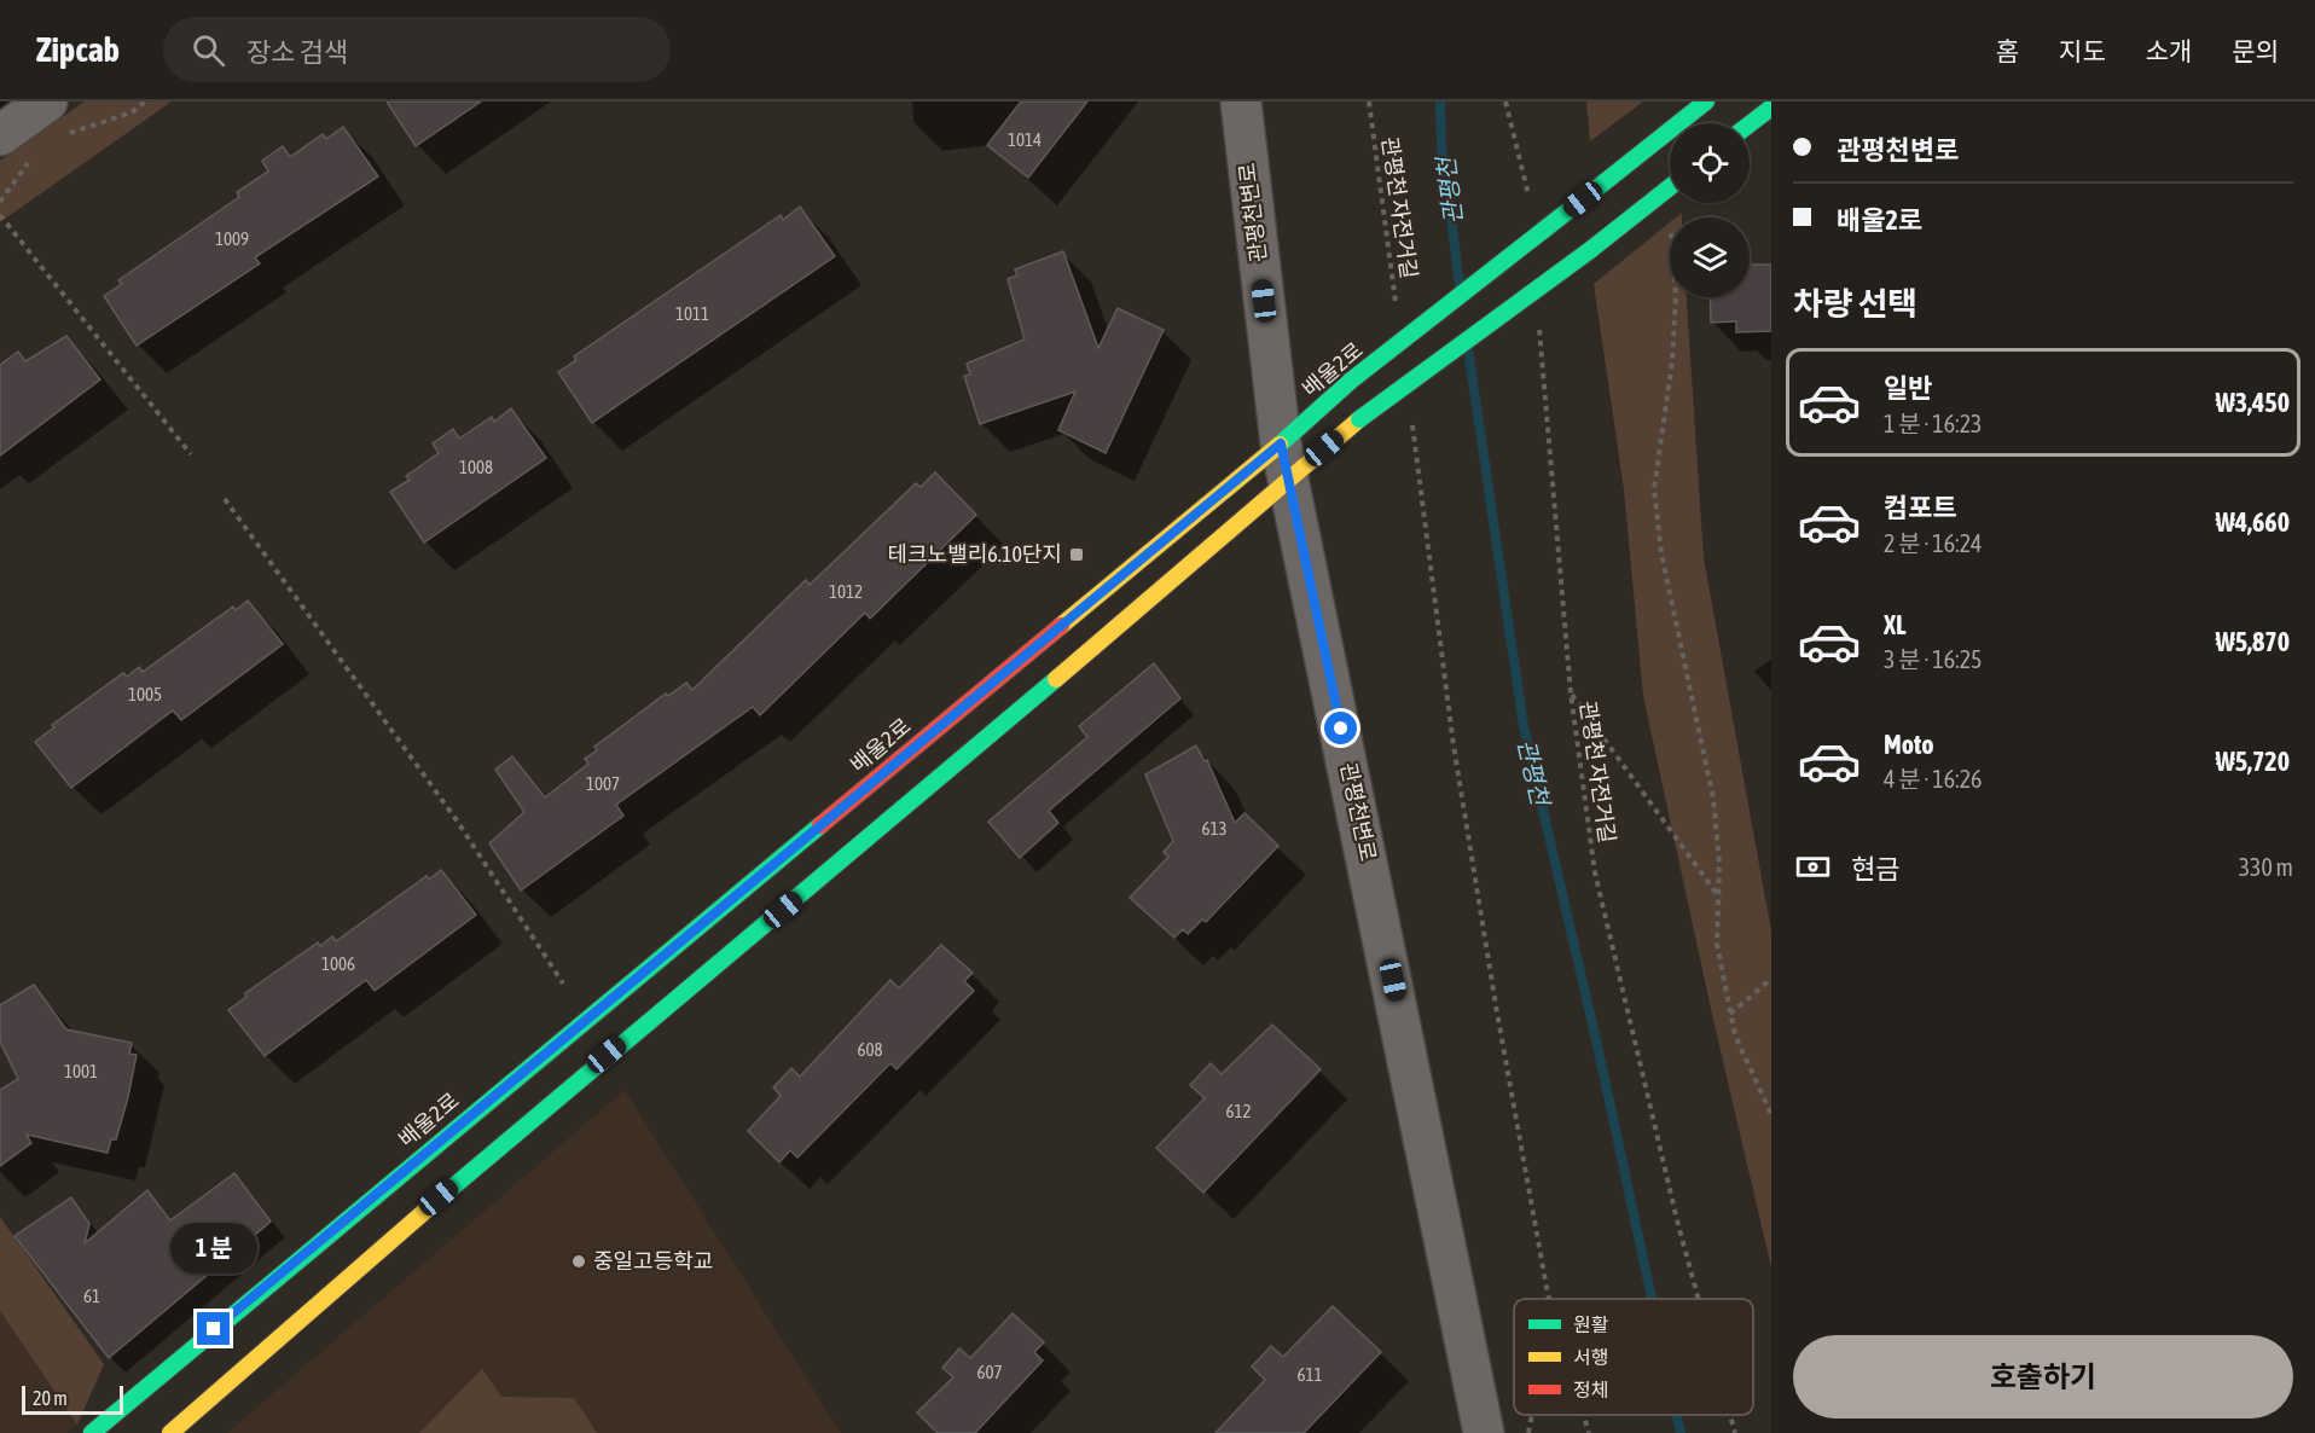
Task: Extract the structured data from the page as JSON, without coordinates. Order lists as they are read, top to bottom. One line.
{"streets":{"main road":["배울2로"],"street":["관평천변로"],"path":["관평천 자전거길"]},"crossings":[["관평천변로","배울2로"]],"water":["관평천"],"places":{"transit":["테크노밸리6.10단지"],"other":["중일고등학교"]},"house_numbers":["1014","1009","1011","1008","1012","1005","1007","613","1006","608","1001","612","61","607","611"],"legend":["원활","서행","정체"],"scale_bar":"20 m","page":{"header":"Zipcab","search":"장소 검색","nav":["홈","지도","소개","문의"],"banner":["관평천변로","배울2로"],"heading":"차량 선택","list":[{"name":"일반","note":"1 분 · 16:23","value":"₩3,450"},{"name":"컴포트","note":"2 분 · 16:24","value":"₩4,660"},{"name":"XL","note":"3 분 · 16:25","value":"₩5,870"},{"name":"Moto","note":"4 분 · 16:26","value":"₩5,720"}],"pay":["현금","330 m"],"bubble":"1 분","buttons":"호출하기","scale":"20 m"}}
